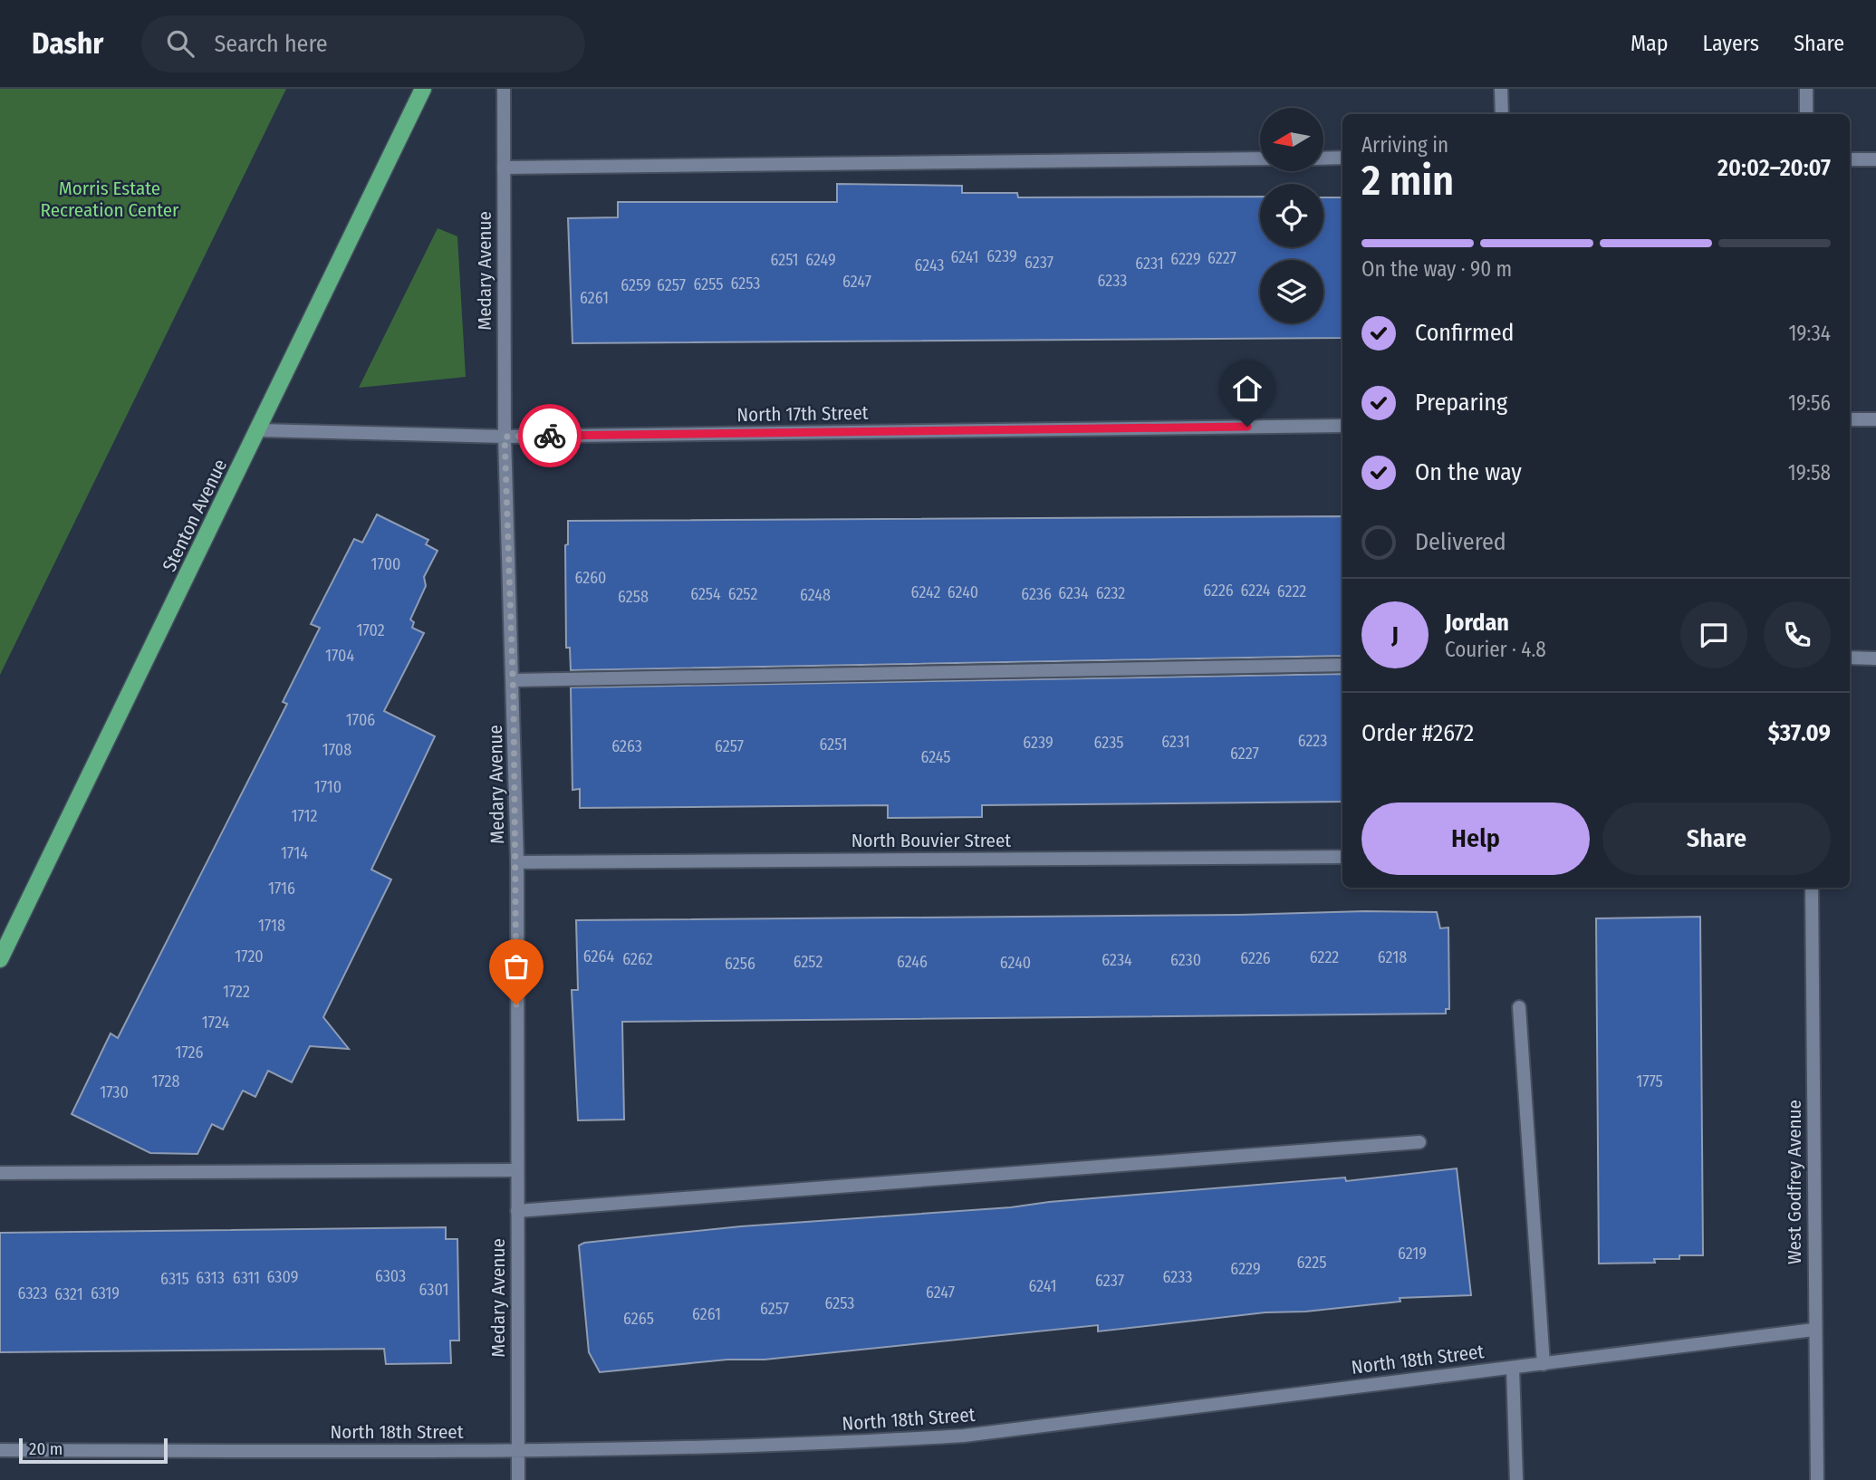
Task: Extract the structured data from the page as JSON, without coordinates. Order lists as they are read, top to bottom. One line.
{"streets":{"main road":["Stenton Avenue"],"street":["Medary Avenue","North 17th Street","North Bouvier Street","West Godfrey Avenue","North 18th Street"]},"crossings":[["Medary Avenue","North 17th Street"],["Medary Avenue","North Bouvier Street"],["Medary Avenue","North 18th Street"],["North 17th Street","Stenton Avenue"],["West Godfrey Avenue","North 18th Street"]],"parks":["Morris Estate Recreation Center"],"house_numbers":["6239","6241","6227","6229","6251","6249","6237","6231","6243","6233","6247","6253","6255","6259","6257","6261","1700","6260","6226","6224","6222","6242","6240","6234","6232","6254","6252","6236","6248","6258","1702","1704","1706","6223","6231","6239","6235","6251","6263","6257","1708","6227","6245","1710","1712","1714","1716","1718","1720","6264","6222","6218","6226","6262","6234","6230","6252","6246","6240","6256","1722","1724","1726","1728","1775","1730","6219","6225","6229","6303","6309","6233","6313","6311","6315","6237","6241","6301","6247","6323","6319","6321","6253","6257","6261","6265"],"scale_bar":"20 m","north":"left","page":{"header":"Dashr","search":"Search here","nav":["Map","Layers","Share"],"heading":["2 min","Arriving in","20:02–20:07"],"panel":["Jordan","Courier · 4.8","Order #2672","$37.09"],"bar":"On the way · 90 m","list":[["Confirmed","19:34"],["Preparing","19:56"],["On the way","19:58"],"Delivered"],"round":"J","buttons":["Help","Share"],"scale":"20 m"}}
